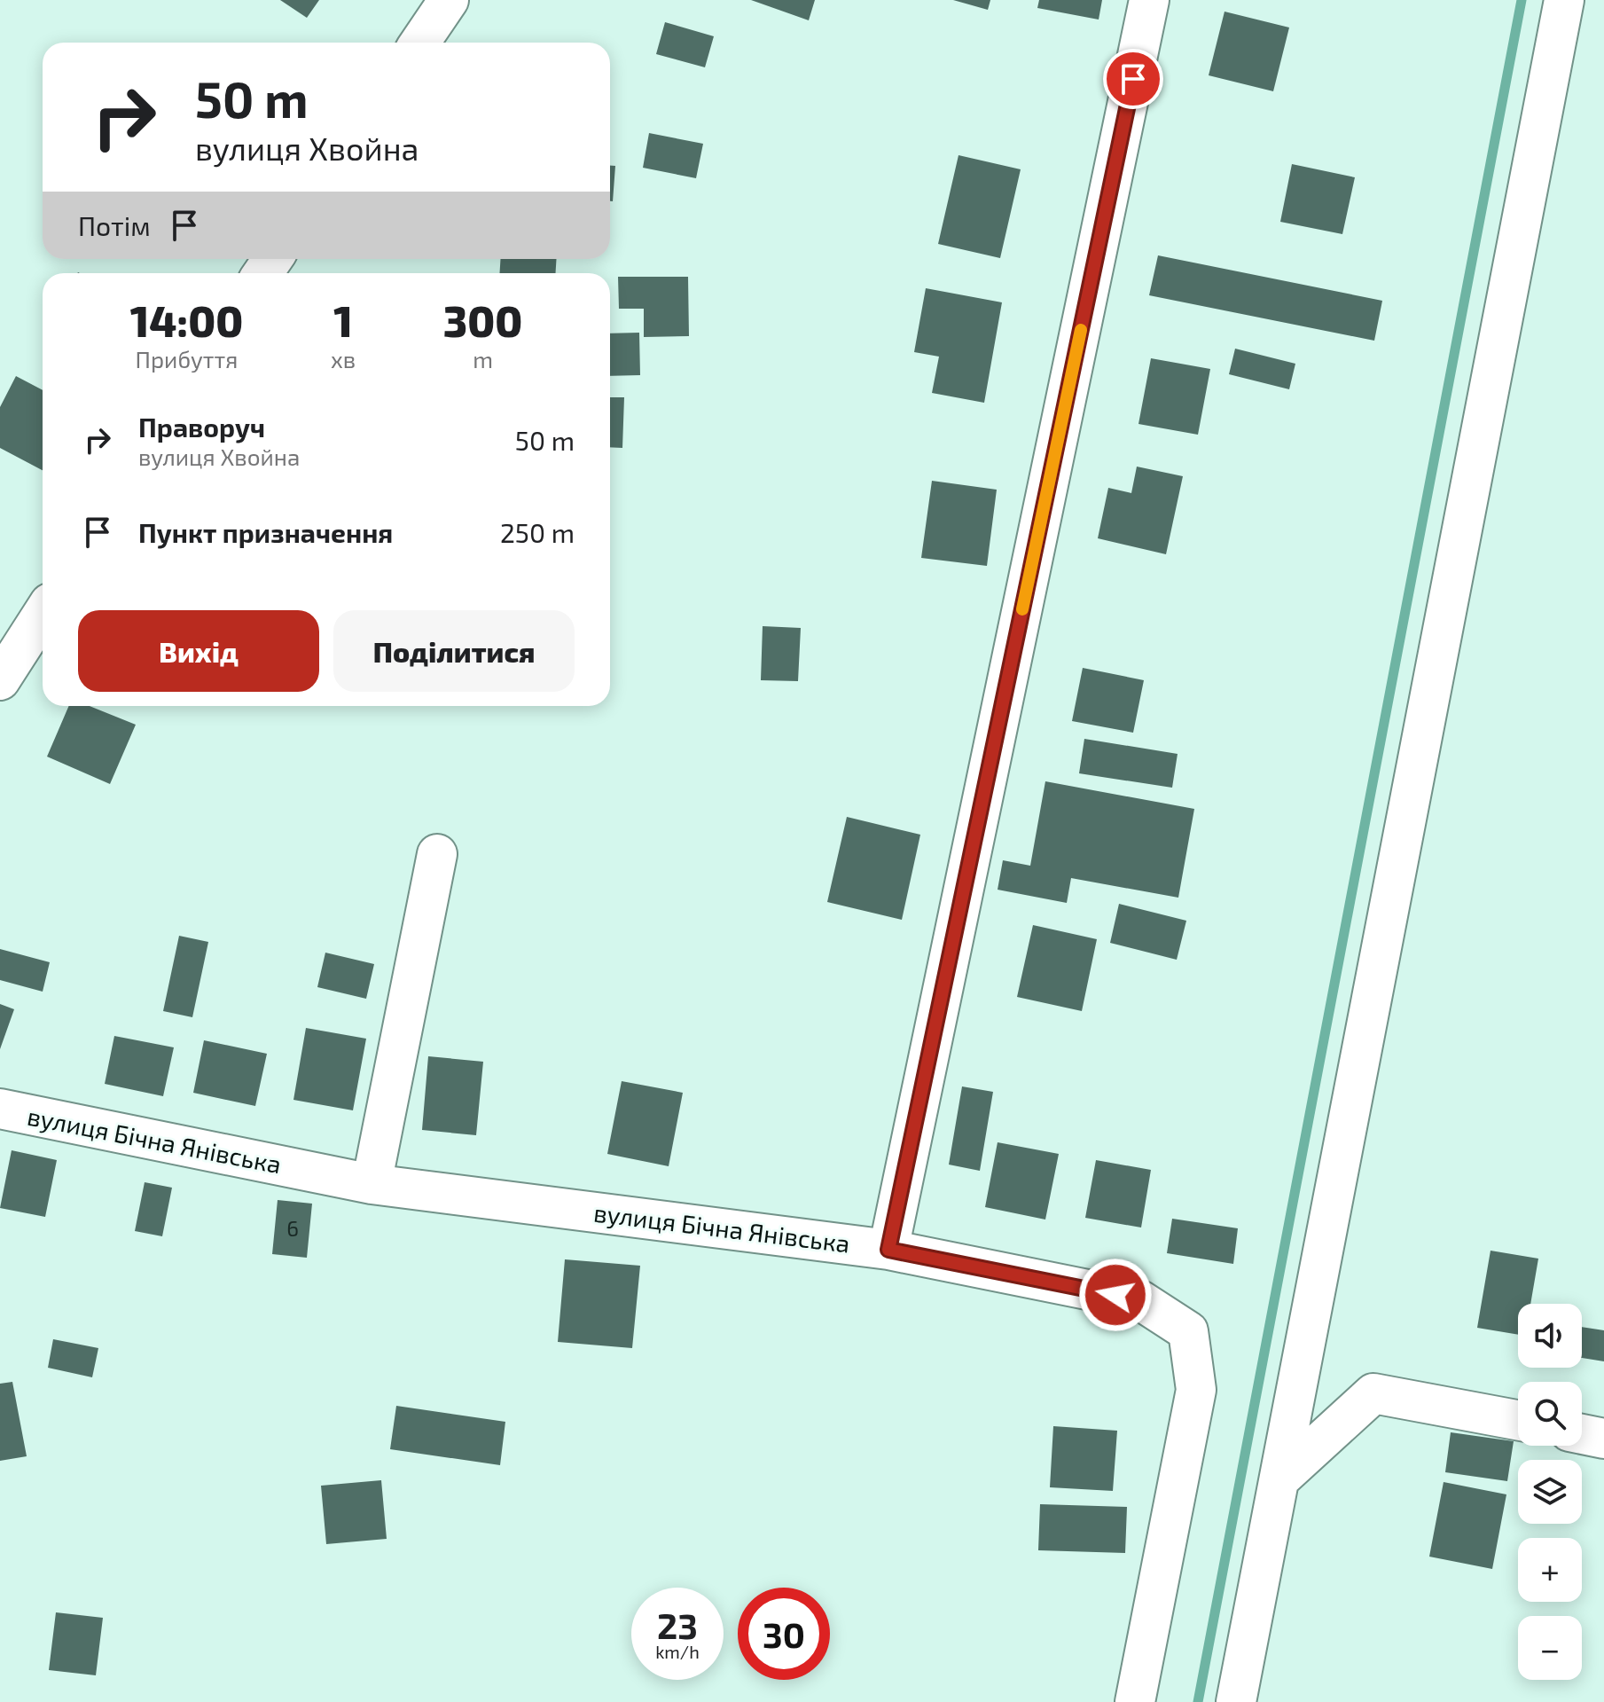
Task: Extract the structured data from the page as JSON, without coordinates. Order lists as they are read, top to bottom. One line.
{"streets":{"street":["вулиця Бічна Янівська"]},"house_numbers":["6"],"page":{"turn":["50 m","вулиця Хвойна"],"then":"Потім","eta":["14:00","Прибуття","1","хв","300","m"],"list":[{"name":"Праворуч","note":"вулиця Хвойна","value":"50 m"},{"name":"Пункт призначення","value":"250 m"}],"buttons":["Вихід","Поділитися"],"map_buttons":["+","−"],"speed":"23 km/h","limit":"30"}}
